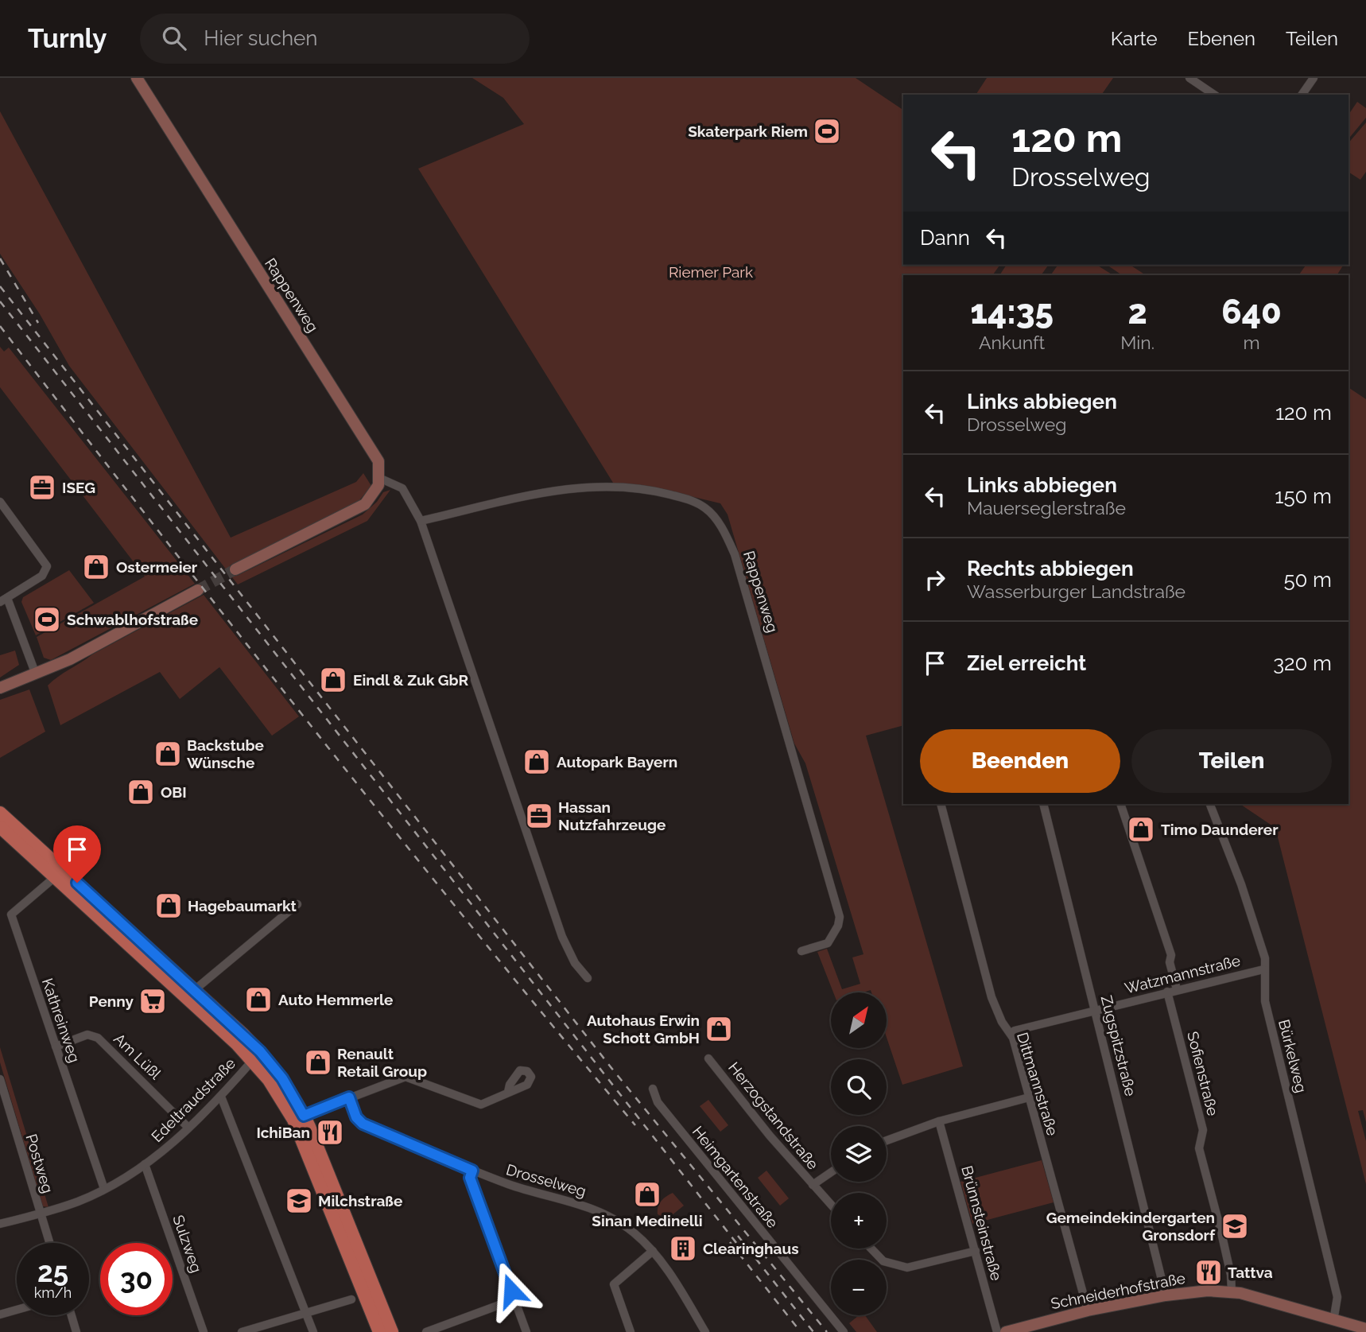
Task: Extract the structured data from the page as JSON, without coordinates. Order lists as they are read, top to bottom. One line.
{"streets":{"street":["Rappenweg","Watzmannstraße","Kathreinweg","Zugspitzstraße","Am Lüßl","Bürkelweg","Sofienstraße","Dittmannstraße","Edeltraudstraße","Herzogstandstraße","Postweg","Heimgartenstraße","Drosselweg","Brünnsteinstraße","Sulzweg","Schneiderhofstraße"]},"crossings":[["Watzmannstraße","Zugspitzstraße"],["Watzmannstraße","Bürkelweg"],["Watzmannstraße","Sofienstraße"],["Watzmannstraße","Dittmannstraße"],["Kathreinweg","Am Lüßl"],["Kathreinweg","Edeltraudstraße"],["Zugspitzstraße","Schneiderhofstraße"],["Am Lüßl","Edeltraudstraße"],["Bürkelweg","Schneiderhofstraße"],["Sofienstraße","Schneiderhofstraße"],["Dittmannstraße","Schneiderhofstraße"],["Edeltraudstraße","Postweg"],["Edeltraudstraße","Sulzweg"]],"parks":["Riemer Park"],"places":{"sports":["Skaterpark Riem","Schwablhofstraße"],"office":["ISEG","Hassan Nutzfahrzeuge"],"shop":["Ostermeier","Eindl & Zuk GbR","Backstube Wünsche","Autopark Bayern","OBI","Timo Daunderer","Hagebaumarkt","Auto Hemmerle","Autohaus Erwin Schott GmbH","Renault Retail Group","Sinan Medinelli"],"supermarket":["Penny"],"restaurant":["IchiBan","Tattva"],"school or university":["Milchstraße","Gemeindekindergarten Gronsdorf"],"building":["Clearinghaus"]},"north":"top right","page":{"header":"Turnly","search":"Hier suchen","nav":["Karte","Ebenen","Teilen"],"turn":["120 m","Drosselweg"],"then":"Dann","eta":["14:35","Ankunft","2","Min.","640","m"],"list":[{"name":"Links abbiegen","note":"Drosselweg","value":"120 m"},{"name":"Links abbiegen","note":"Mauerseglerstraße","value":"150 m"},{"name":"Rechts abbiegen","note":"Wasserburger Landstraße","value":"50 m"},{"name":"Ziel erreicht","value":"320 m"}],"buttons":["Beenden","Teilen"],"map_buttons":["+","−"],"speed":"25 km/h","limit":"30"}}
